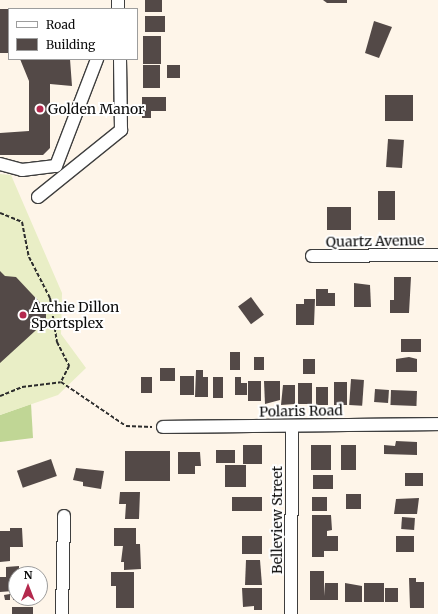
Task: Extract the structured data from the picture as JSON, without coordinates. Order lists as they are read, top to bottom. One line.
{"streets":{"street":["Quartz Avenue","Polaris Road","Belleview Street"]},"crossings":[["Polaris Road","Belleview Street"]],"places":["Golden Manor","Archie Dillon Sportsplex"],"legend":["Road","Building"],"north":"top"}
